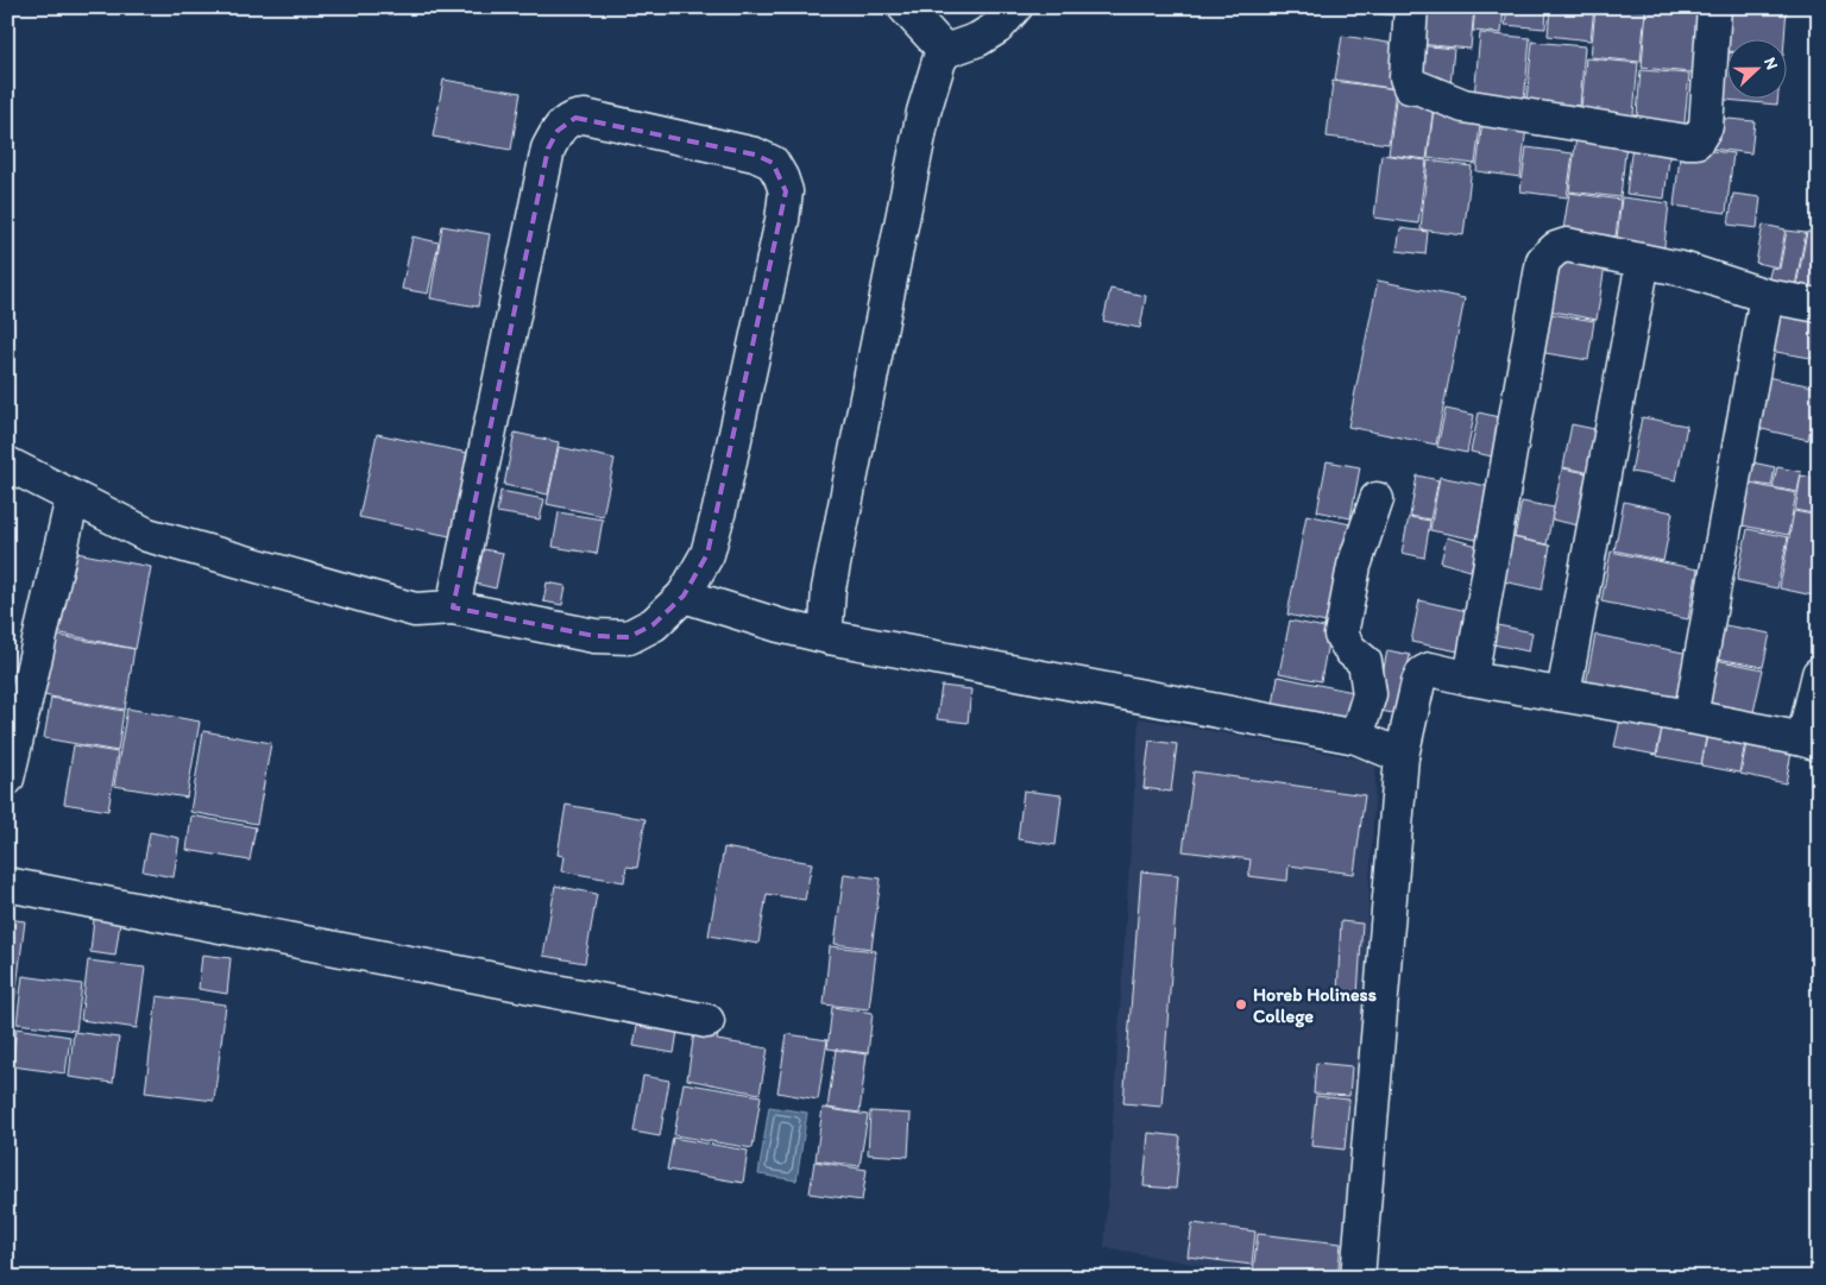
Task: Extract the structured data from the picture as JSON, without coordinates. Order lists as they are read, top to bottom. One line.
{"places":["Horeb Holiness College"],"north":"right"}
